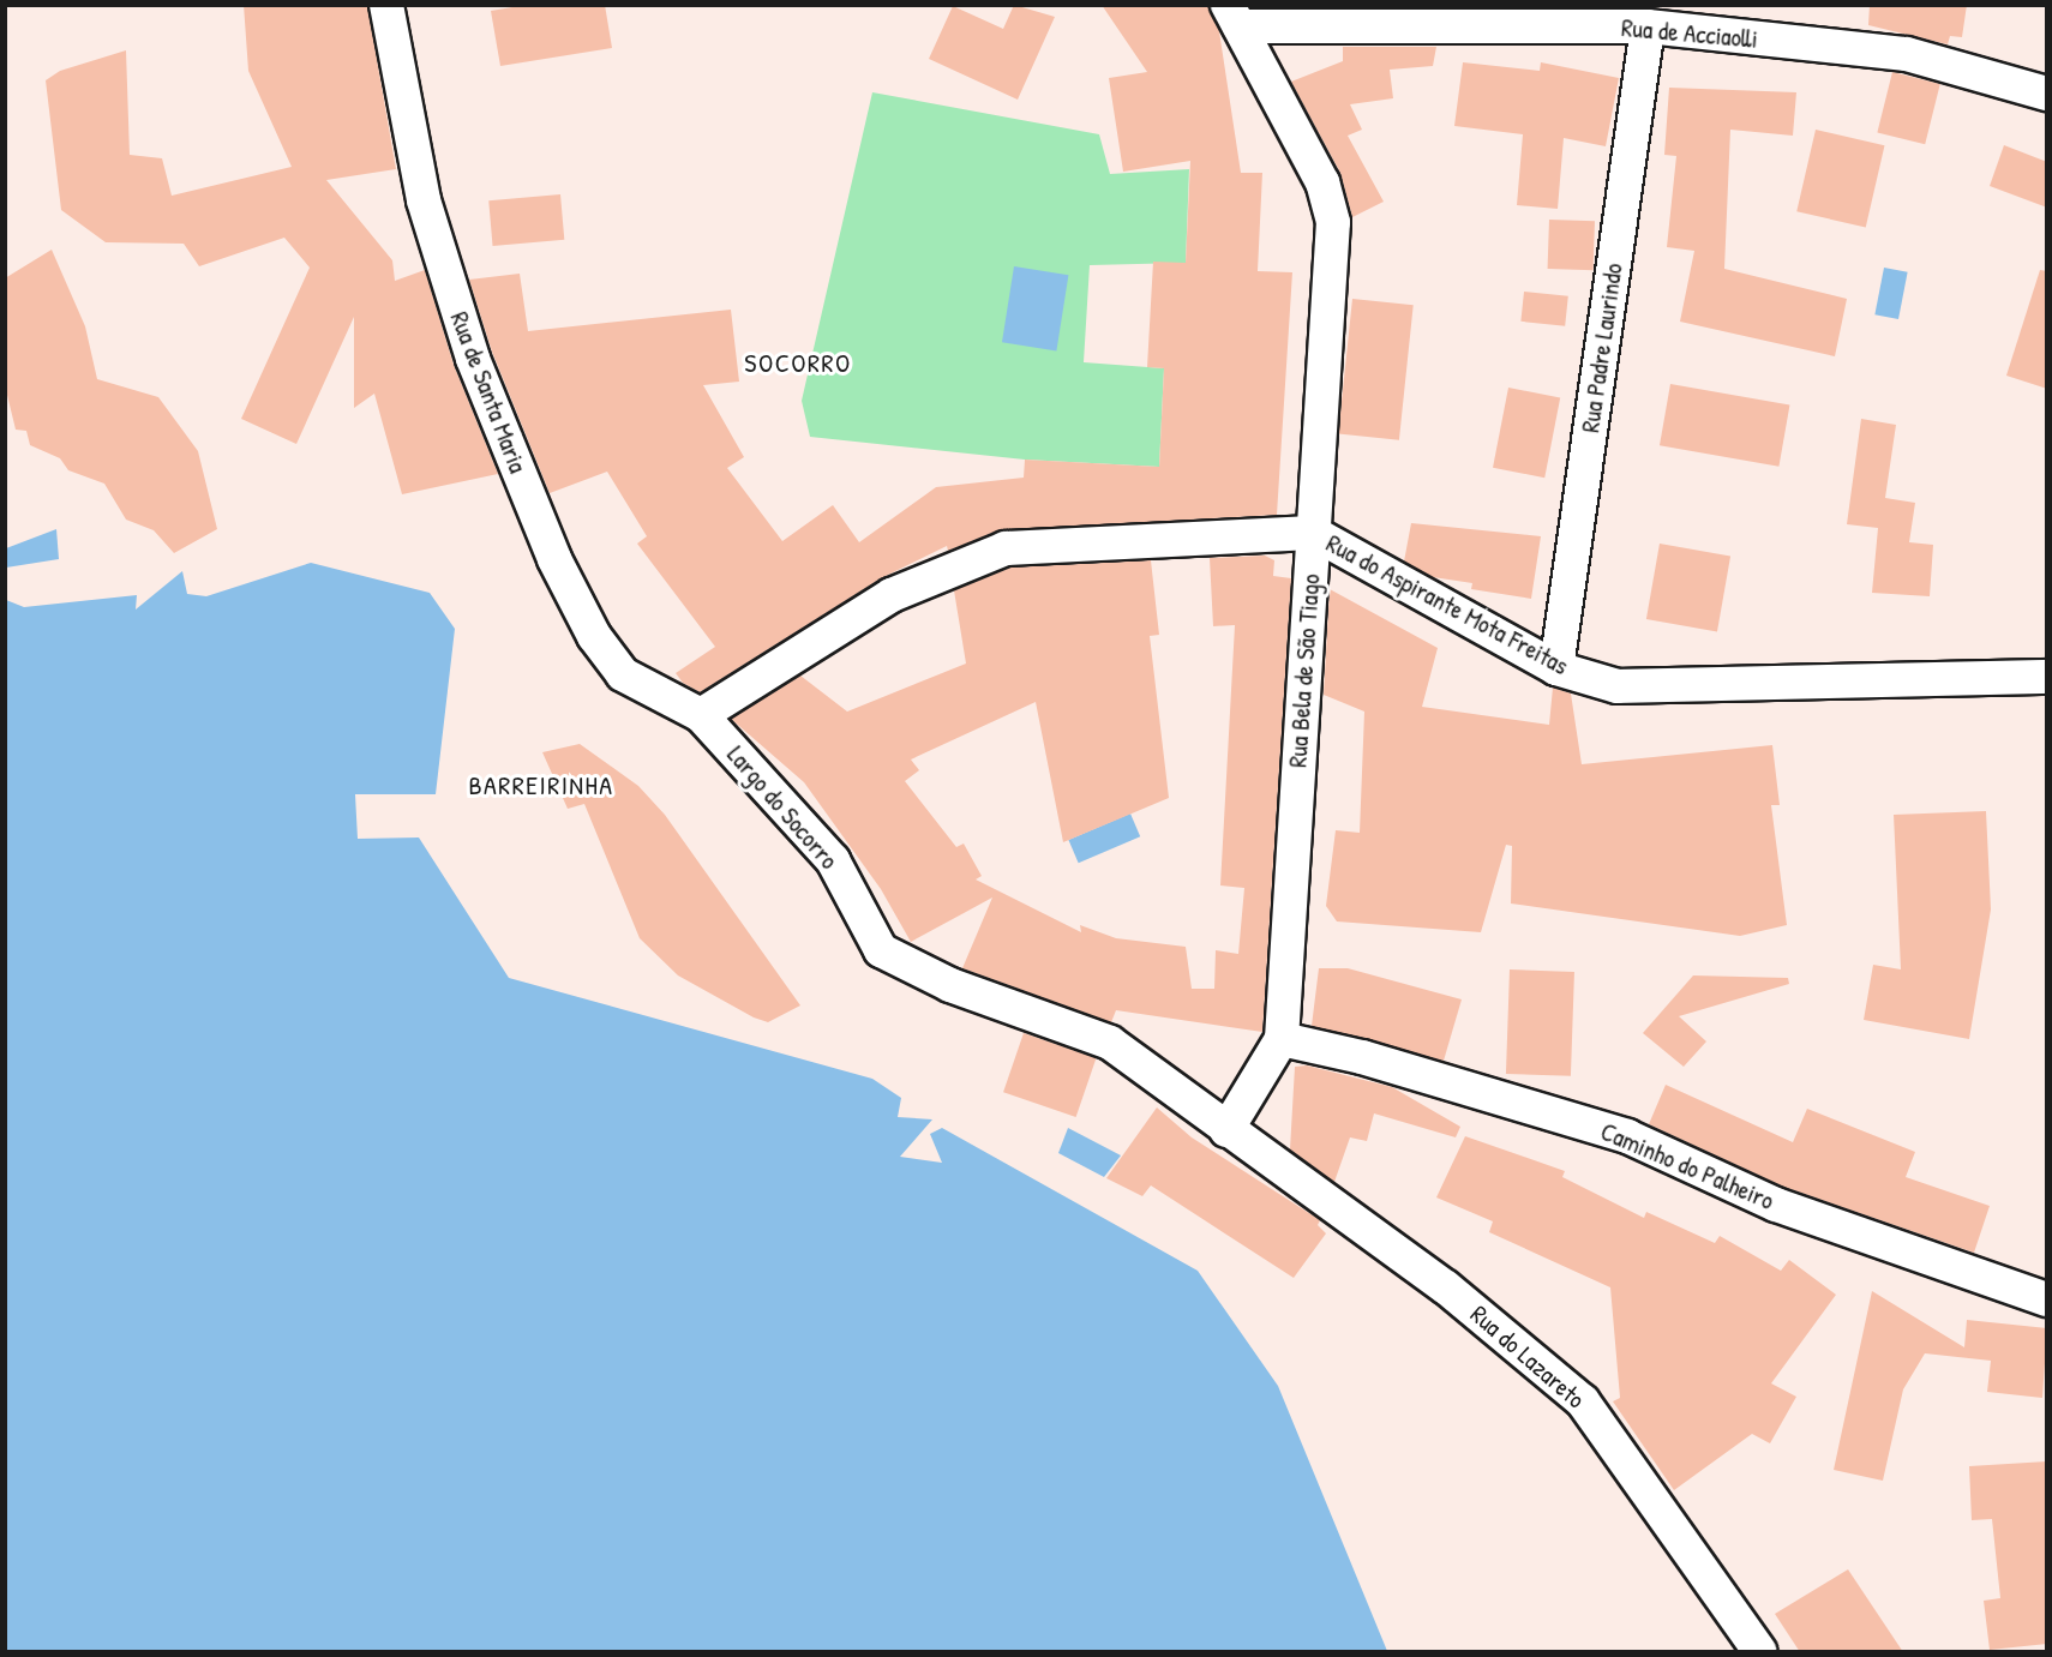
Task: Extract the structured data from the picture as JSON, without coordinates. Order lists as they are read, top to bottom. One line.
{"streets":{"street":["Rua de Acciaolli","Rua Padre Laurindo","Rua de Santa Maria","Rua do Aspirante Mota Freitas","Rua Bela de São Tiago","Largo do Socorro","Caminho do Palheiro","Rua do Lazareto"]},"crossings":[["Rua de Acciaolli","Rua Padre Laurindo"],["Rua de Acciaolli","Rua Bela de São Tiago"],["Rua Padre Laurindo","Rua do Aspirante Mota Freitas"],["Rua de Santa Maria","Rua do Aspirante Mota Freitas"],["Rua de Santa Maria","Largo do Socorro"],["Rua do Aspirante Mota Freitas","Rua Bela de São Tiago"],["Rua do Aspirante Mota Freitas","Largo do Socorro"],["Rua Bela de São Tiago","Largo do Socorro"],["Rua Bela de São Tiago","Caminho do Palheiro"],["Rua Bela de São Tiago","Rua do Lazareto"],["Largo do Socorro","Rua do Lazareto"]],"districts":["SOCORRO","BARREIRINHA"]}
